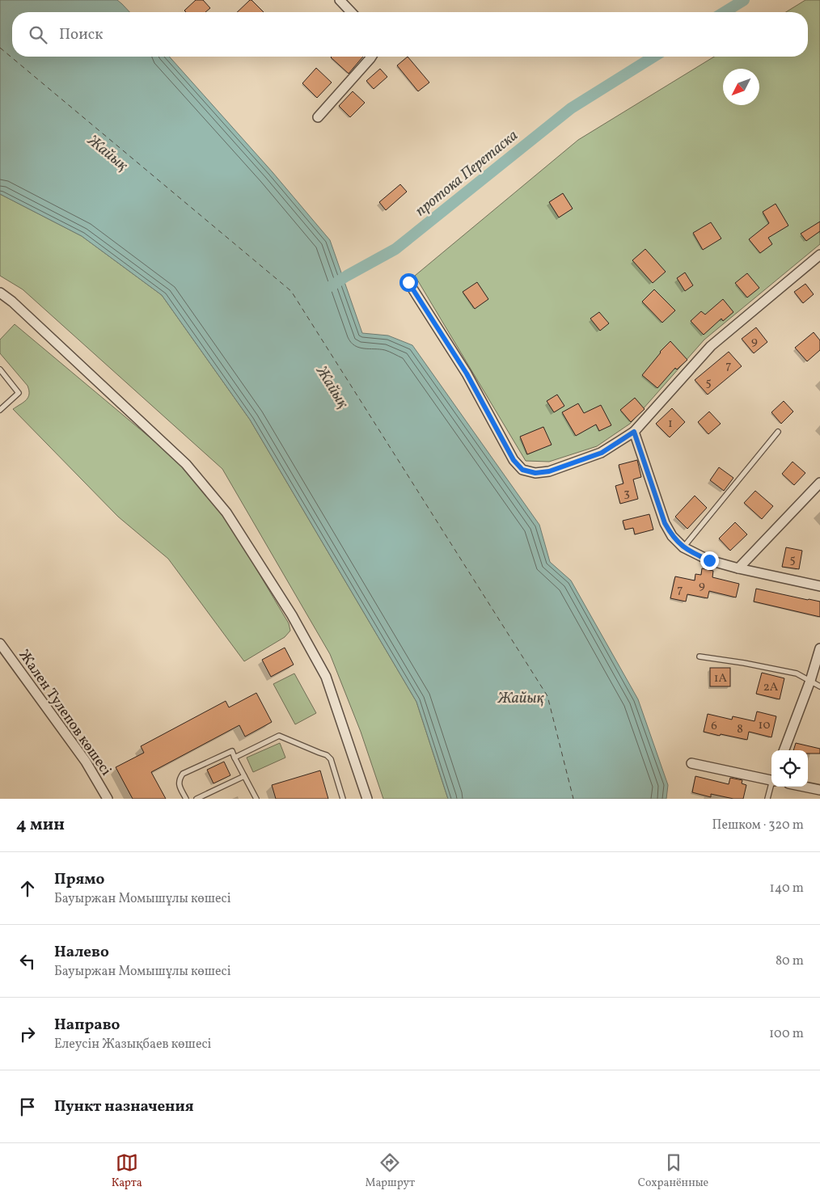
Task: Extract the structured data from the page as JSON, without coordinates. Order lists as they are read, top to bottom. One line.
{"streets":{"street":["Жален Тулепов көшесі"]},"water":["Жайық","протока Перетаска"],"house_numbers":["9","7","5","1","3","5","9","7","1А","2А","10","6","8"],"north":"bottom left","page":{"search":"Поиск","heading":["4 мин","Пешком · 320 m"],"list":[["Прямо","Бауыржан Момышұлы көшесі","140 m"],["Налево","Бауыржан Момышұлы көшесі","80 m"],["Направо","Елеусін Жазықбаев көшесі","100 m"],"Пункт назначения"],"nav":["Карта","Маршрут","Сохранённые"]}}
